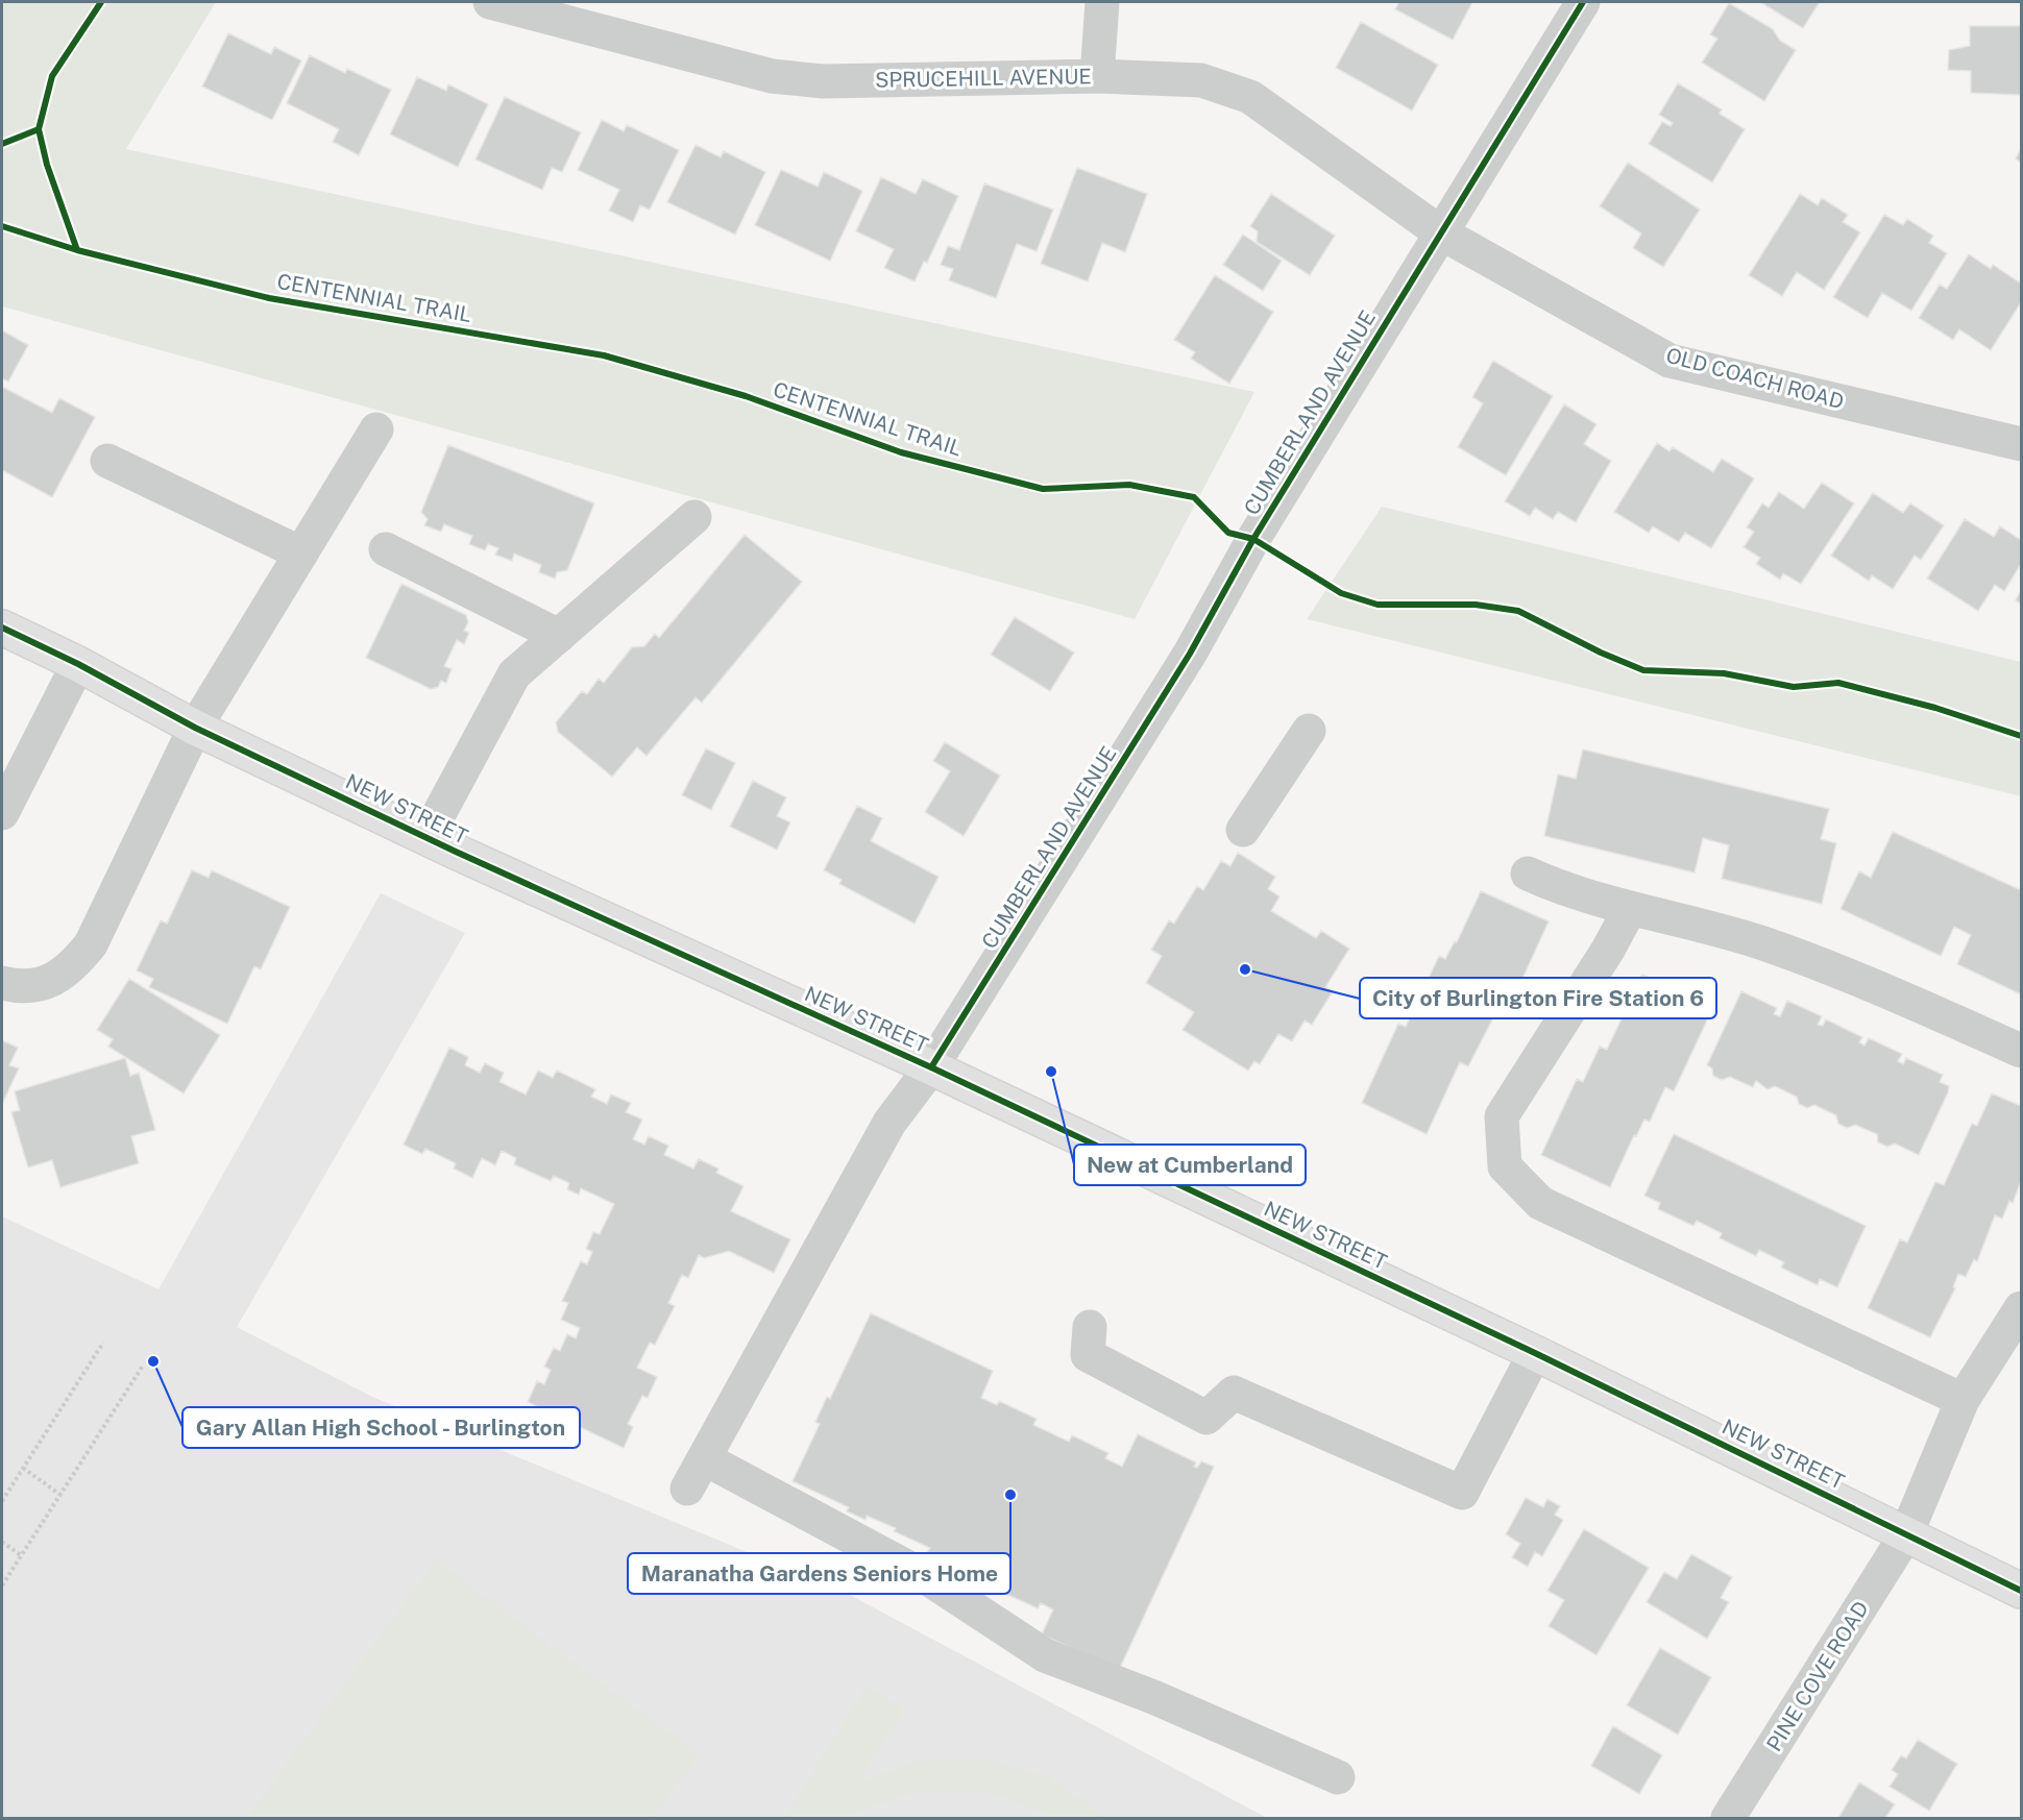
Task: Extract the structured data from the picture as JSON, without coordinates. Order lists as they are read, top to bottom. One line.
{"streets":{"main road":["NEW STREET"],"street":["SPRUCEHILL AVENUE","OLD COACH ROAD","CUMBERLAND AVENUE","PINE COVE ROAD"],"cycle path":["CENTENNIAL TRAIL"]},"crossings":[["SPRUCEHILL AVENUE","OLD COACH ROAD"],["SPRUCEHILL AVENUE","CUMBERLAND AVENUE"],["OLD COACH ROAD","CUMBERLAND AVENUE"],["CUMBERLAND AVENUE","NEW STREET"],["NEW STREET","PINE COVE ROAD"]],"places":["City of Burlington Fire Station 6","New at Cumberland","Gary Allan High School - Burlington","Maranatha Gardens Seniors Home"]}
